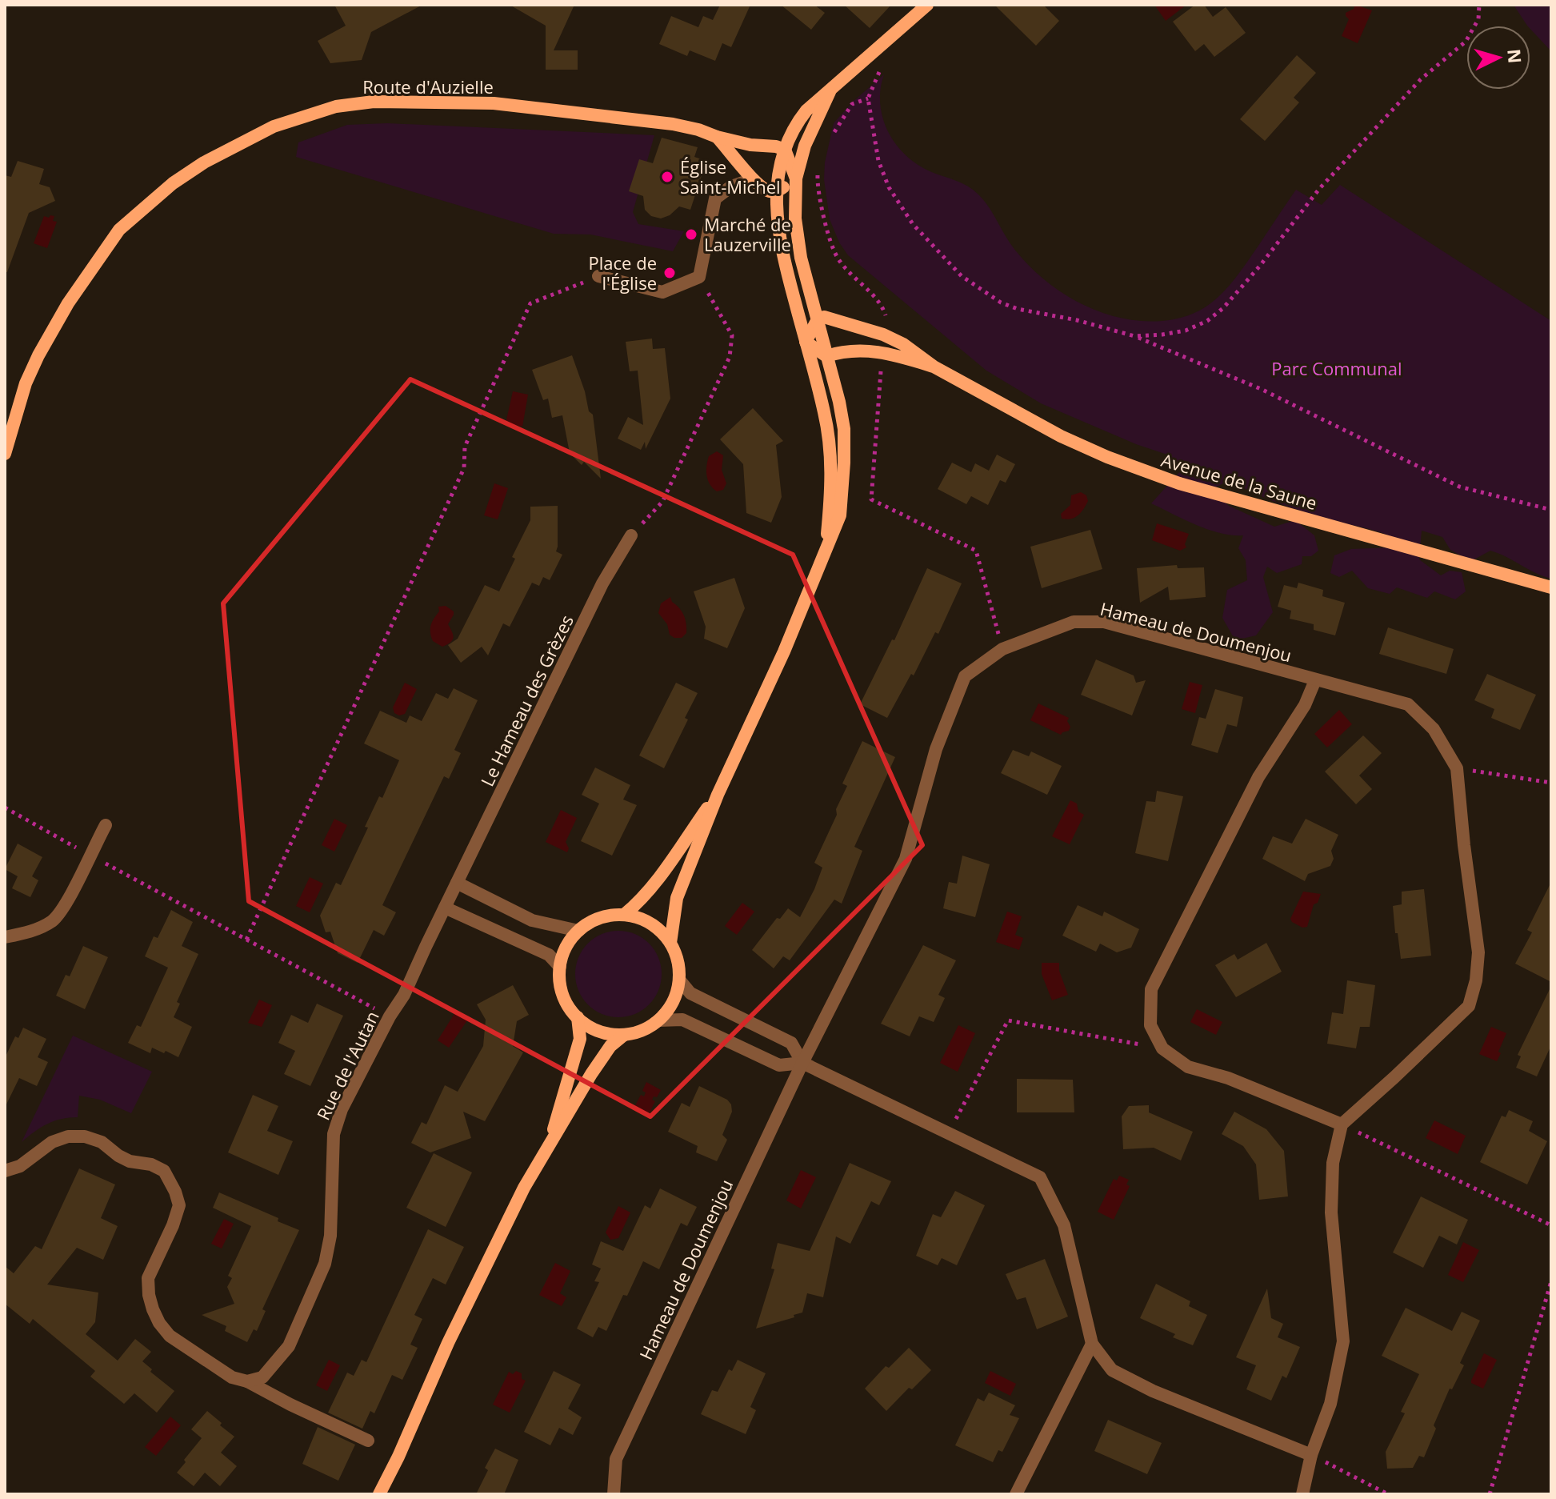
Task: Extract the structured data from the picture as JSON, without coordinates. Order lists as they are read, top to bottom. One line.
{"streets":{"street":["Route d'Auzielle","Avenue de la Saune","Hameau de Doumenjou","Le Hameau des Grèzes","Rue de l'Autan"]},"crossings":[["Le Hameau des Grèzes","Rue de l'Autan"]],"parks":["Parc Communal"],"places":["Église Saint-Michel","Marché de Lauzerville","Place de l'Église"],"north":"right"}
